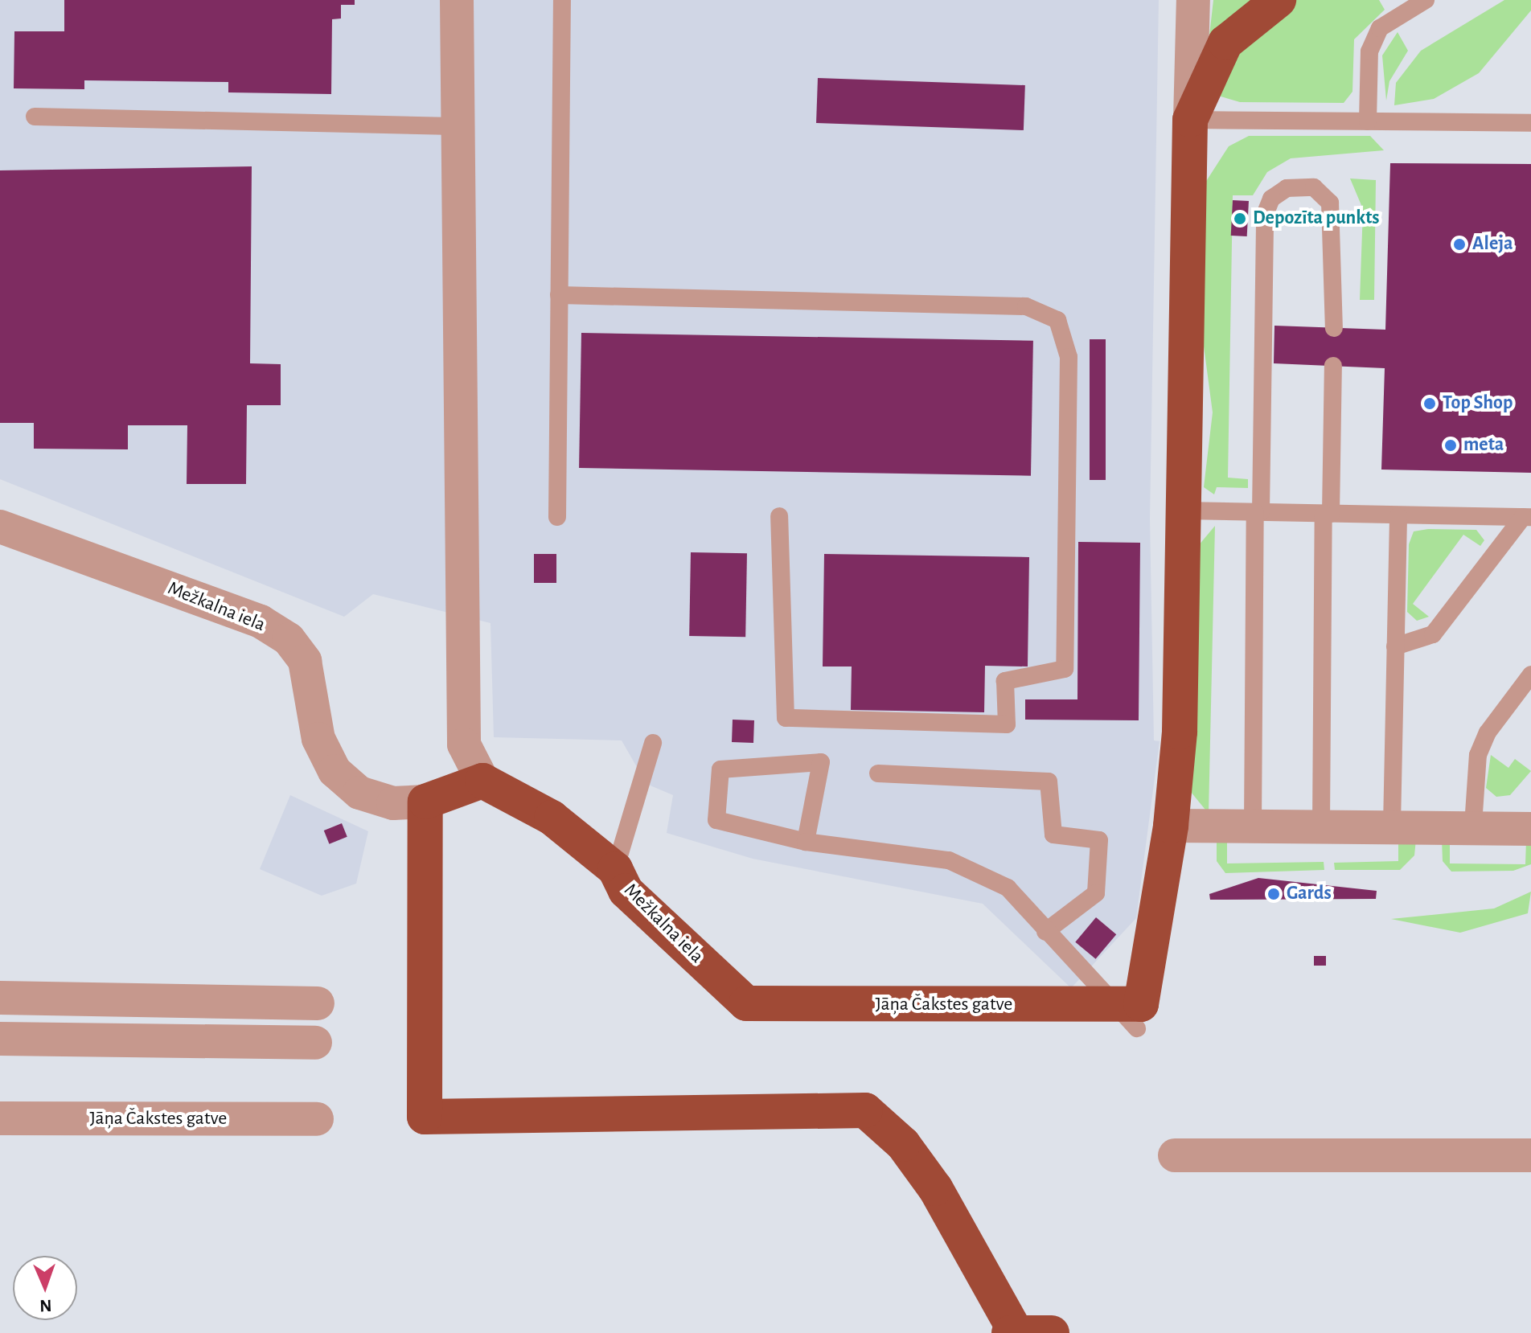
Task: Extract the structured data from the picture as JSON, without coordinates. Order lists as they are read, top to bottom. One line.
{"streets":{"highway":["Mežkalna iela","Jāņa Čakstes gatve"]},"crossings":[["Mežkalna iela","Jāņa Čakstes gatve"]],"places":["Depozīta punkts","Aleja","Top Shop","meta","Gards"],"north":"bottom"}
